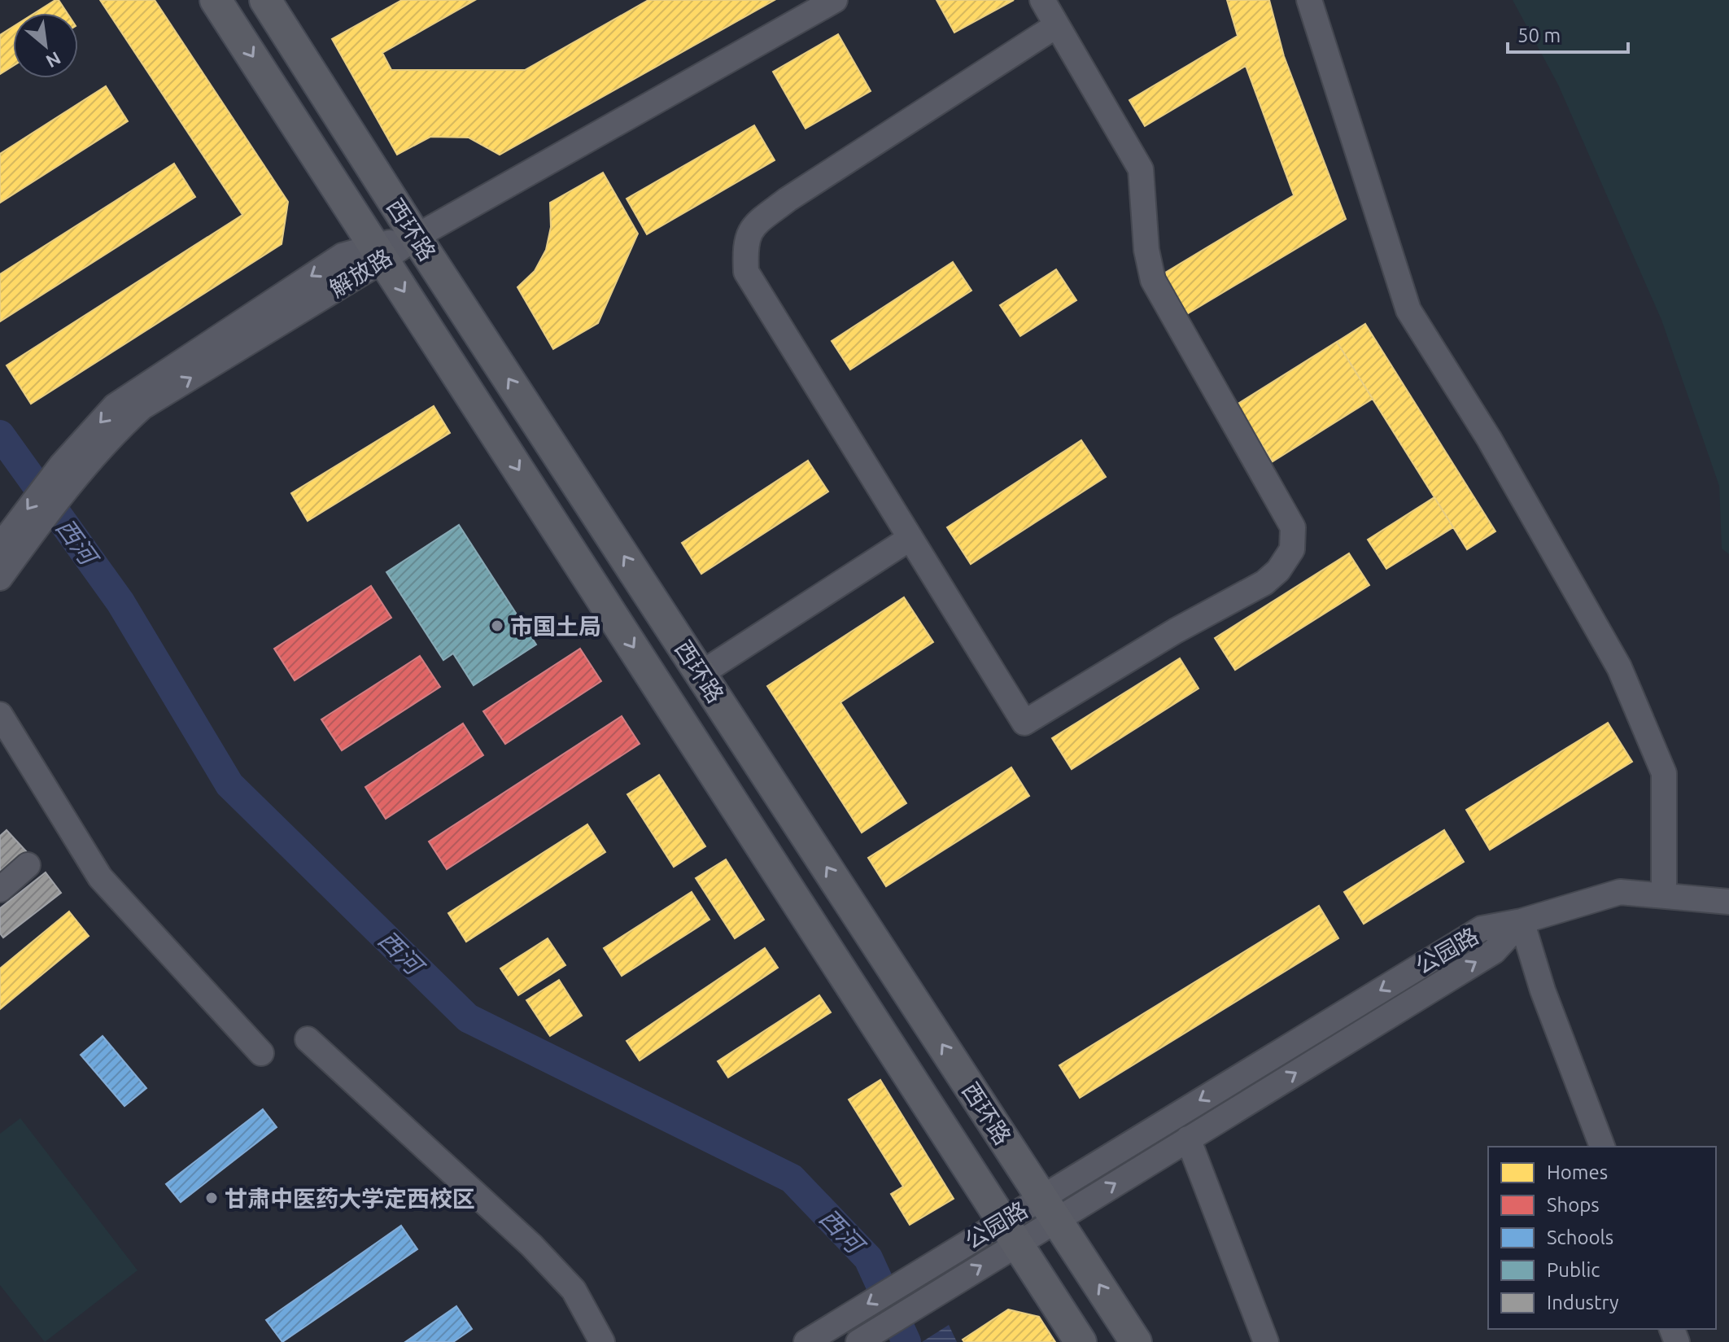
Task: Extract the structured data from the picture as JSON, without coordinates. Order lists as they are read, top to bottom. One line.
{"streets":{"main road":["西环路"],"street":["解放路","公园路"]},"crossings":[["西环路","解放路"],["西环路","公园路"]],"water":["西河"],"places":["市国土局","甘肃中医药大学定西校区"],"legend":["Homes","Shops","Schools","Public","Industry"],"scale_bar":"50 m","north":"bottom right"}
